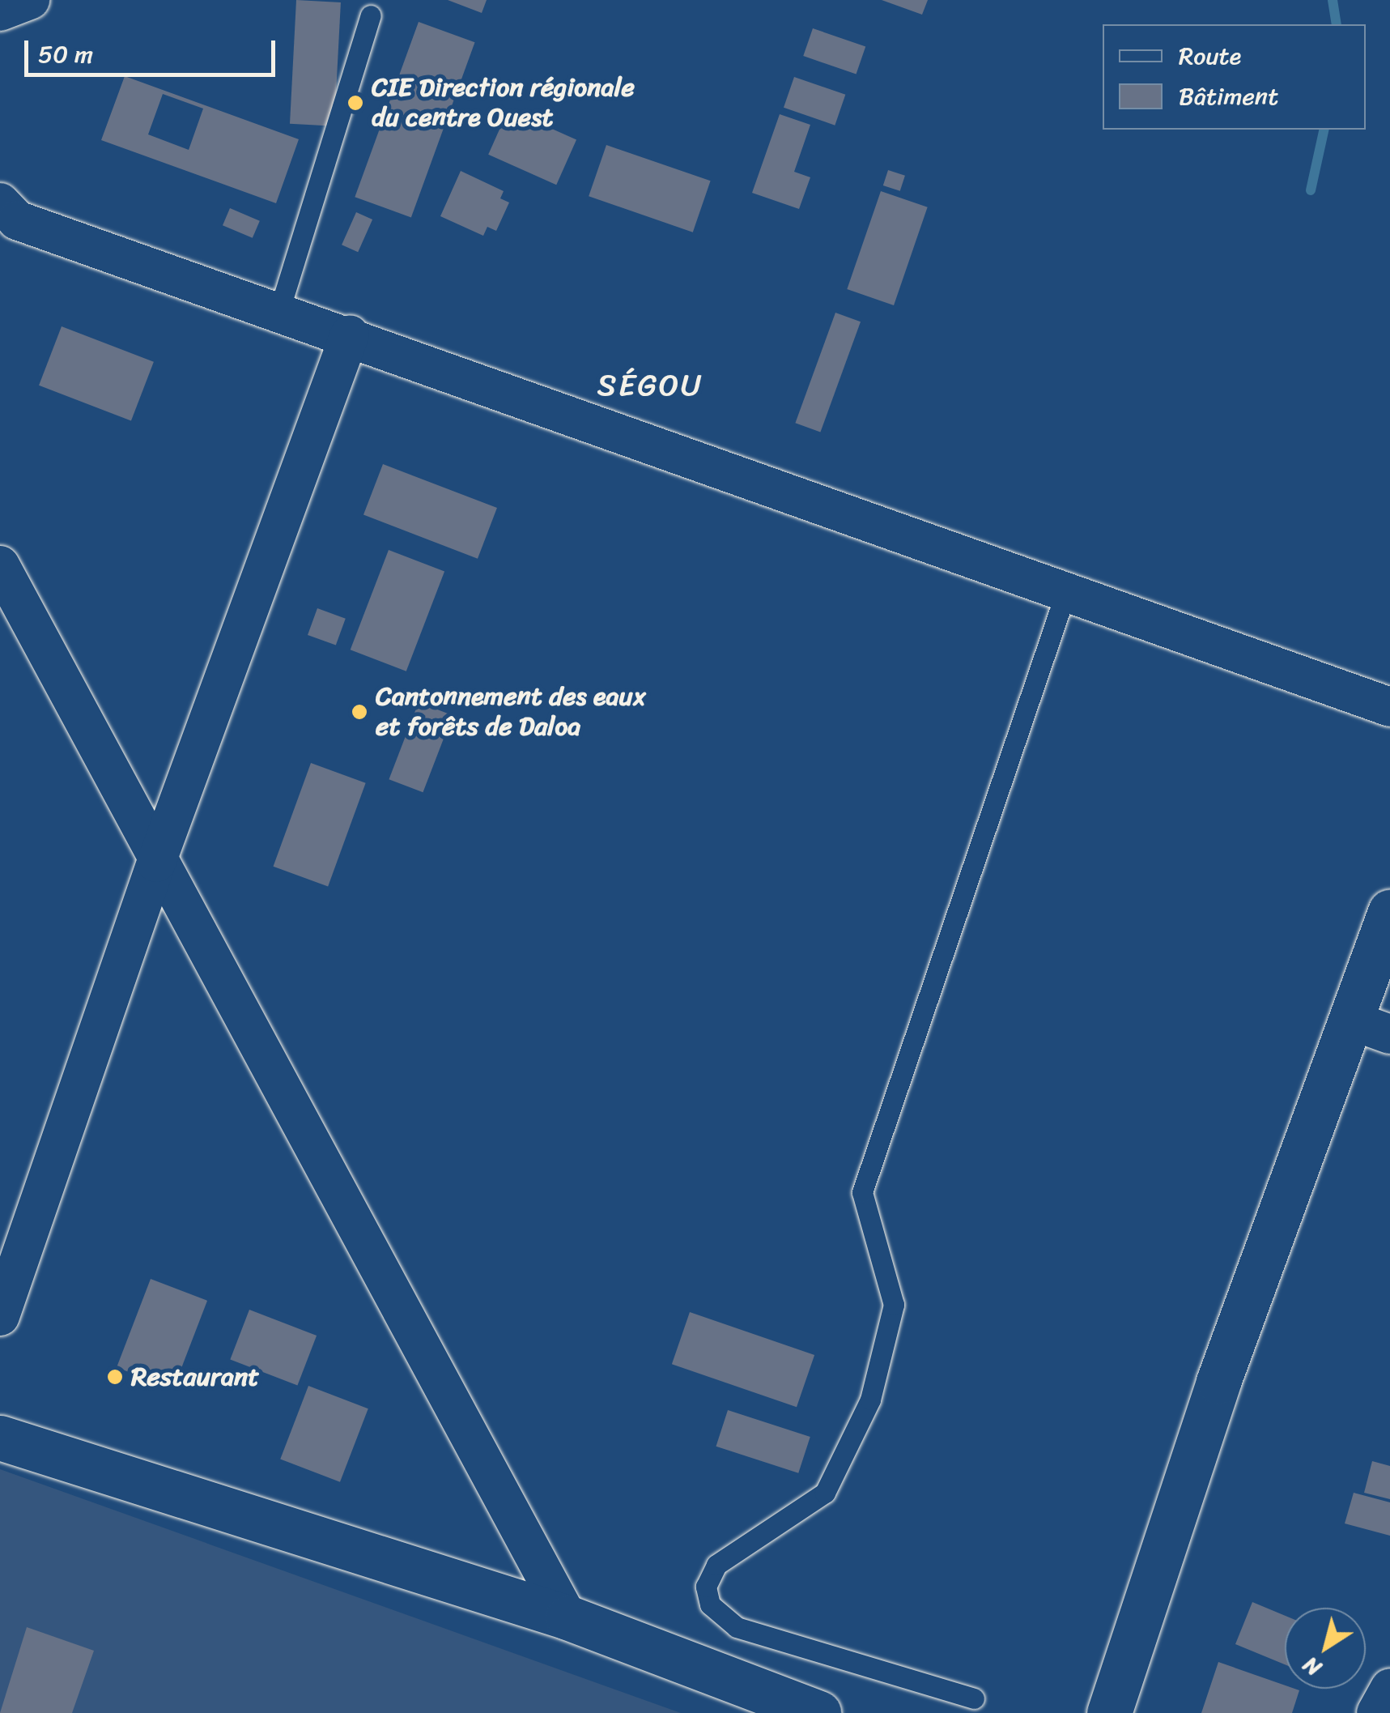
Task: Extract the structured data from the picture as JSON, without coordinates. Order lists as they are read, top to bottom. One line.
{"districts":["SÉGOU"],"places":["CIE Direction régionale du centre Ouest","Cantonnement des eaux et forêts de Daloa","Restaurant"],"legend":["Route","Bâtiment"],"scale_bar":"50 m","north":"bottom left"}
